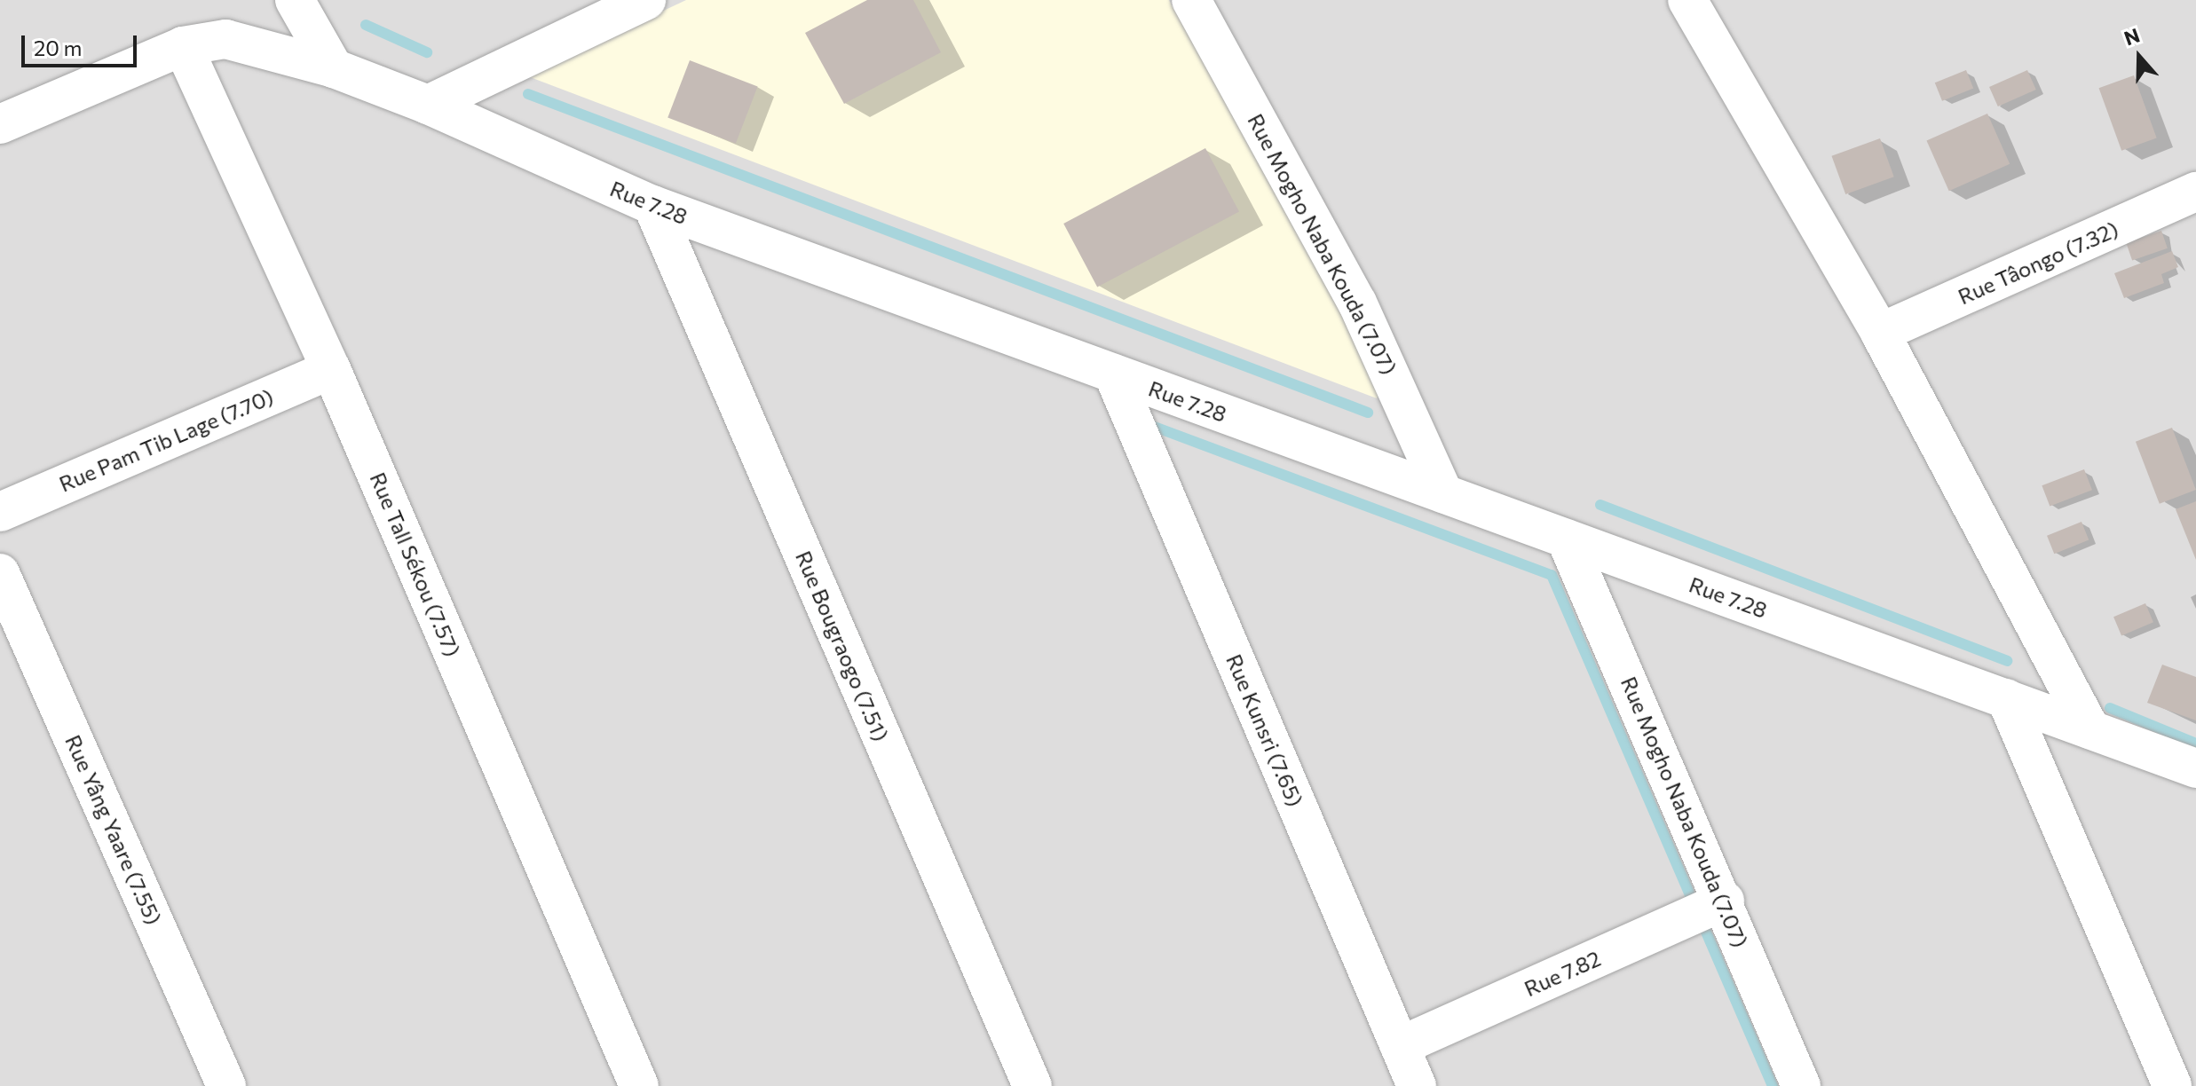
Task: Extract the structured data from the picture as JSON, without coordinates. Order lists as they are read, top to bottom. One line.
{"streets":{"street":["Rue 7.28","Rue Mogho Naba Kouda (7.07)","Rue Tâongo (7.32)","Rue Pam Tib Lage (7.70)","Rue Tall Sékou (7.57)","Rue Bougraogo (7.51)","Rue Kunsri (7.65)","Rue Yâng Yaare (7.55)","Rue 7.82"]},"crossings":[["Rue 7.28","Rue Mogho Naba Kouda (7.07)"],["Rue 7.28","Rue Tall Sékou (7.57)"],["Rue 7.28","Rue Bougraogo (7.51)"],["Rue 7.28","Rue Kunsri (7.65)"],["Rue Mogho Naba Kouda (7.07)","Rue 7.82"],["Rue Pam Tib Lage (7.70)","Rue Tall Sékou (7.57)"],["Rue Kunsri (7.65)","Rue 7.82"]],"scale_bar":"20 m","north":"top"}
